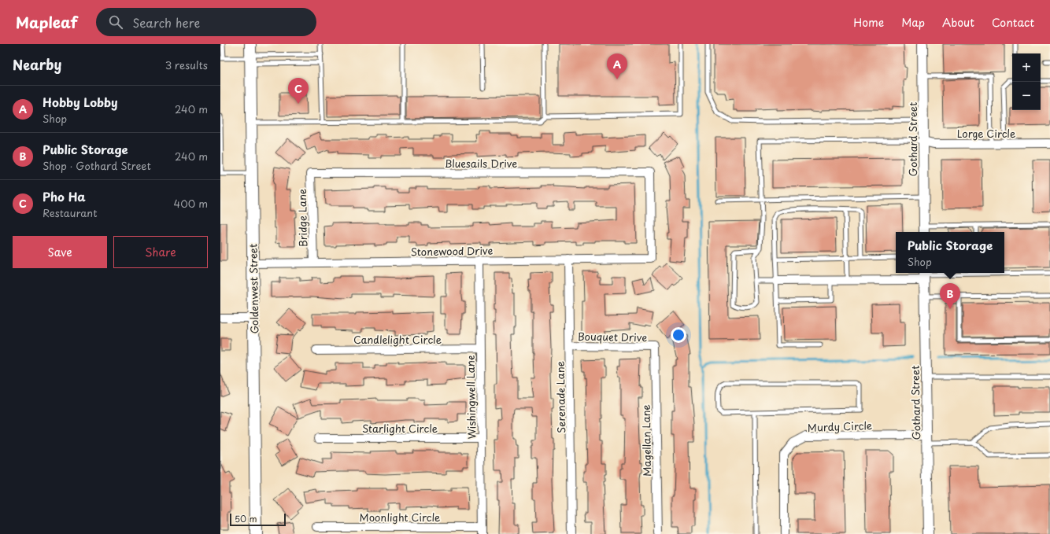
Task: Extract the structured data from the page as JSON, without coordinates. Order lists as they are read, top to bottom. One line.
{"streets":{"main road":["Goldenwest Street"],"street":["Lorge Circle","Gothard Street","Bluesails Drive","Bridge Lane","Stonewood Drive","Bouquet Drive","Candlelight Circle","Wishingwell Lane","Serenade Lane","Murdy Circle","Starlight Circle","Magellan Lane","Moonlight Circle"]},"crossings":[["Lorge Circle","Gothard Street"],["Gothard Street","Murdy Circle"],["Bluesails Drive","Bridge Lane"],["Bluesails Drive","Stonewood Drive"],["Bridge Lane","Stonewood Drive"],["Stonewood Drive","Goldenwest Street"],["Stonewood Drive","Wishingwell Lane"],["Stonewood Drive","Serenade Lane"],["Bouquet Drive","Serenade Lane"],["Bouquet Drive","Magellan Lane"],["Candlelight Circle","Wishingwell Lane"],["Wishingwell Lane","Starlight Circle"],["Wishingwell Lane","Moonlight Circle"]],"scale_bar":"50 m","page":{"header":"Mapleaf","search":"Search here","nav":["Home","Map","About","Contact"],"heading":["Nearby","3 results"],"map_buttons":["+","−"],"pins":["A","C","B"],"list":[{"mark":"A","name":"Hobby Lobby","note":"Shop","value":"240 m"},{"mark":"B","name":"Public Storage","note":"Shop · Gothard Street","value":"240 m"},{"mark":"C","name":"Pho Ha","note":"Restaurant","value":"400 m"}],"buttons":["Save","Share"],"popup":["Public Storage","Shop"],"scale":"50 m"}}
